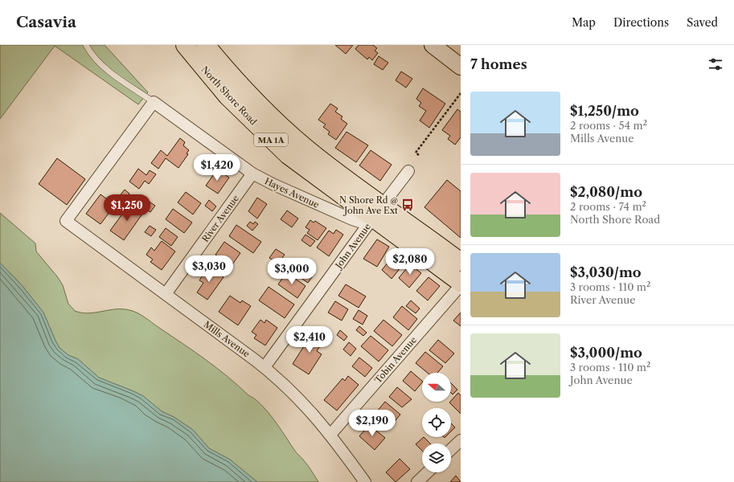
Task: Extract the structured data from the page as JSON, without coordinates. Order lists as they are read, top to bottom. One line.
{"streets":{"highway":["North Shore Road","MA 1A"],"street":["Hayes Avenue","River Avenue","John Avenue","Mills Avenue","Tobin Avenue"]},"crossings":[["North Shore Road","Hayes Avenue"],["North Shore Road","John Avenue"],["Hayes Avenue","River Avenue"],["Hayes Avenue","John Avenue"],["Hayes Avenue","Mills Avenue"],["River Avenue","Mills Avenue"],["John Avenue","Mills Avenue"],["Mills Avenue","Tobin Avenue"]],"places":{"bus stop":["N Shore Rd @ John Ave Ext"]},"north":"left","page":{"header":"Casavia","nav":["Map","Directions","Saved"],"heading":"7 homes","list":[{"name":"$1,250/mo","note":"2 rooms · 54 m² · Mills Avenue"},{"name":"$2,080/mo","note":"2 rooms · 74 m² · North Shore Road"},{"name":"$3,030/mo","note":"3 rooms · 110 m² · River Avenue"},{"name":"$3,000/mo","note":"3 rooms · 110 m² · John Avenue"}],"price":["$1,420","$1,250","$2,080","$3,030","$3,000","$2,410","$2,190"]}}
